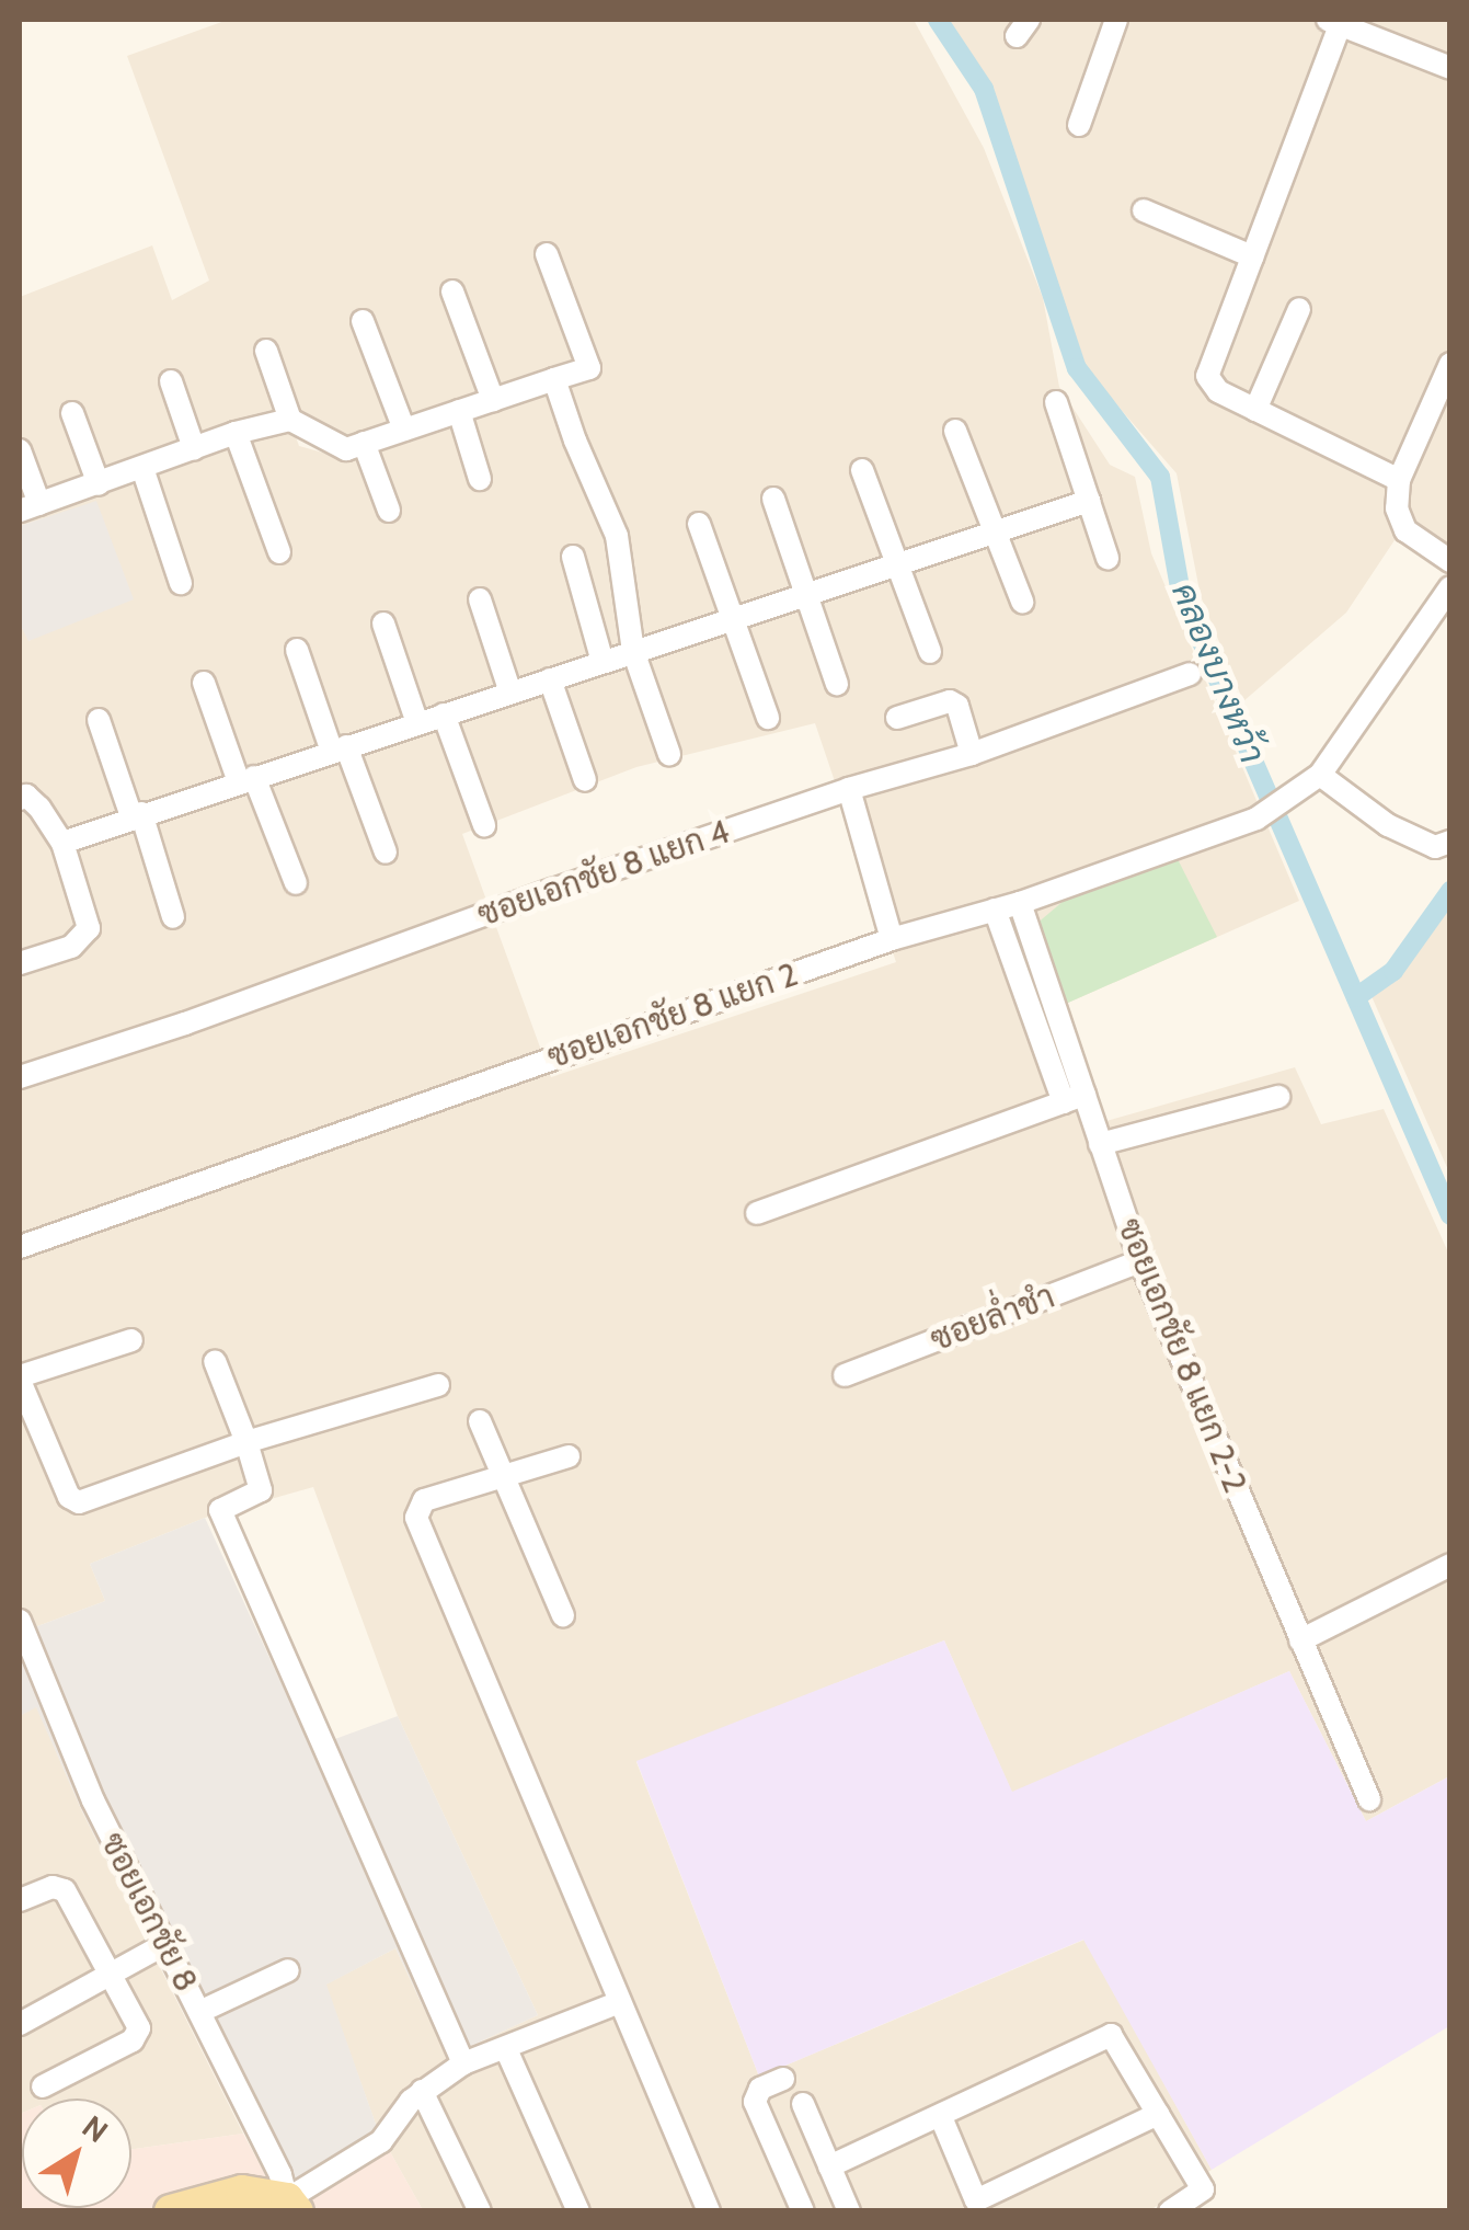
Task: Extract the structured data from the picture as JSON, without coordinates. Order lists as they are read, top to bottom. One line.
{"streets":{"street":["ซอยเอกชัย 8 แยก 4","ซอยเอกชัย 8 แยก 2","ซอยล่ำชำ","ซอยเอกชัย 8 แยก 2-2","ซอยเอกชัย 8"]},"crossings":[["ซอยเอกชัย 8 แยก 2","ซอยเอกชัย 8 แยก 2-2"],["ซอยล่ำชำ","ซอยเอกชัย 8 แยก 2-2"]],"water":["คลองบางหว้า"],"north":"top right"}
